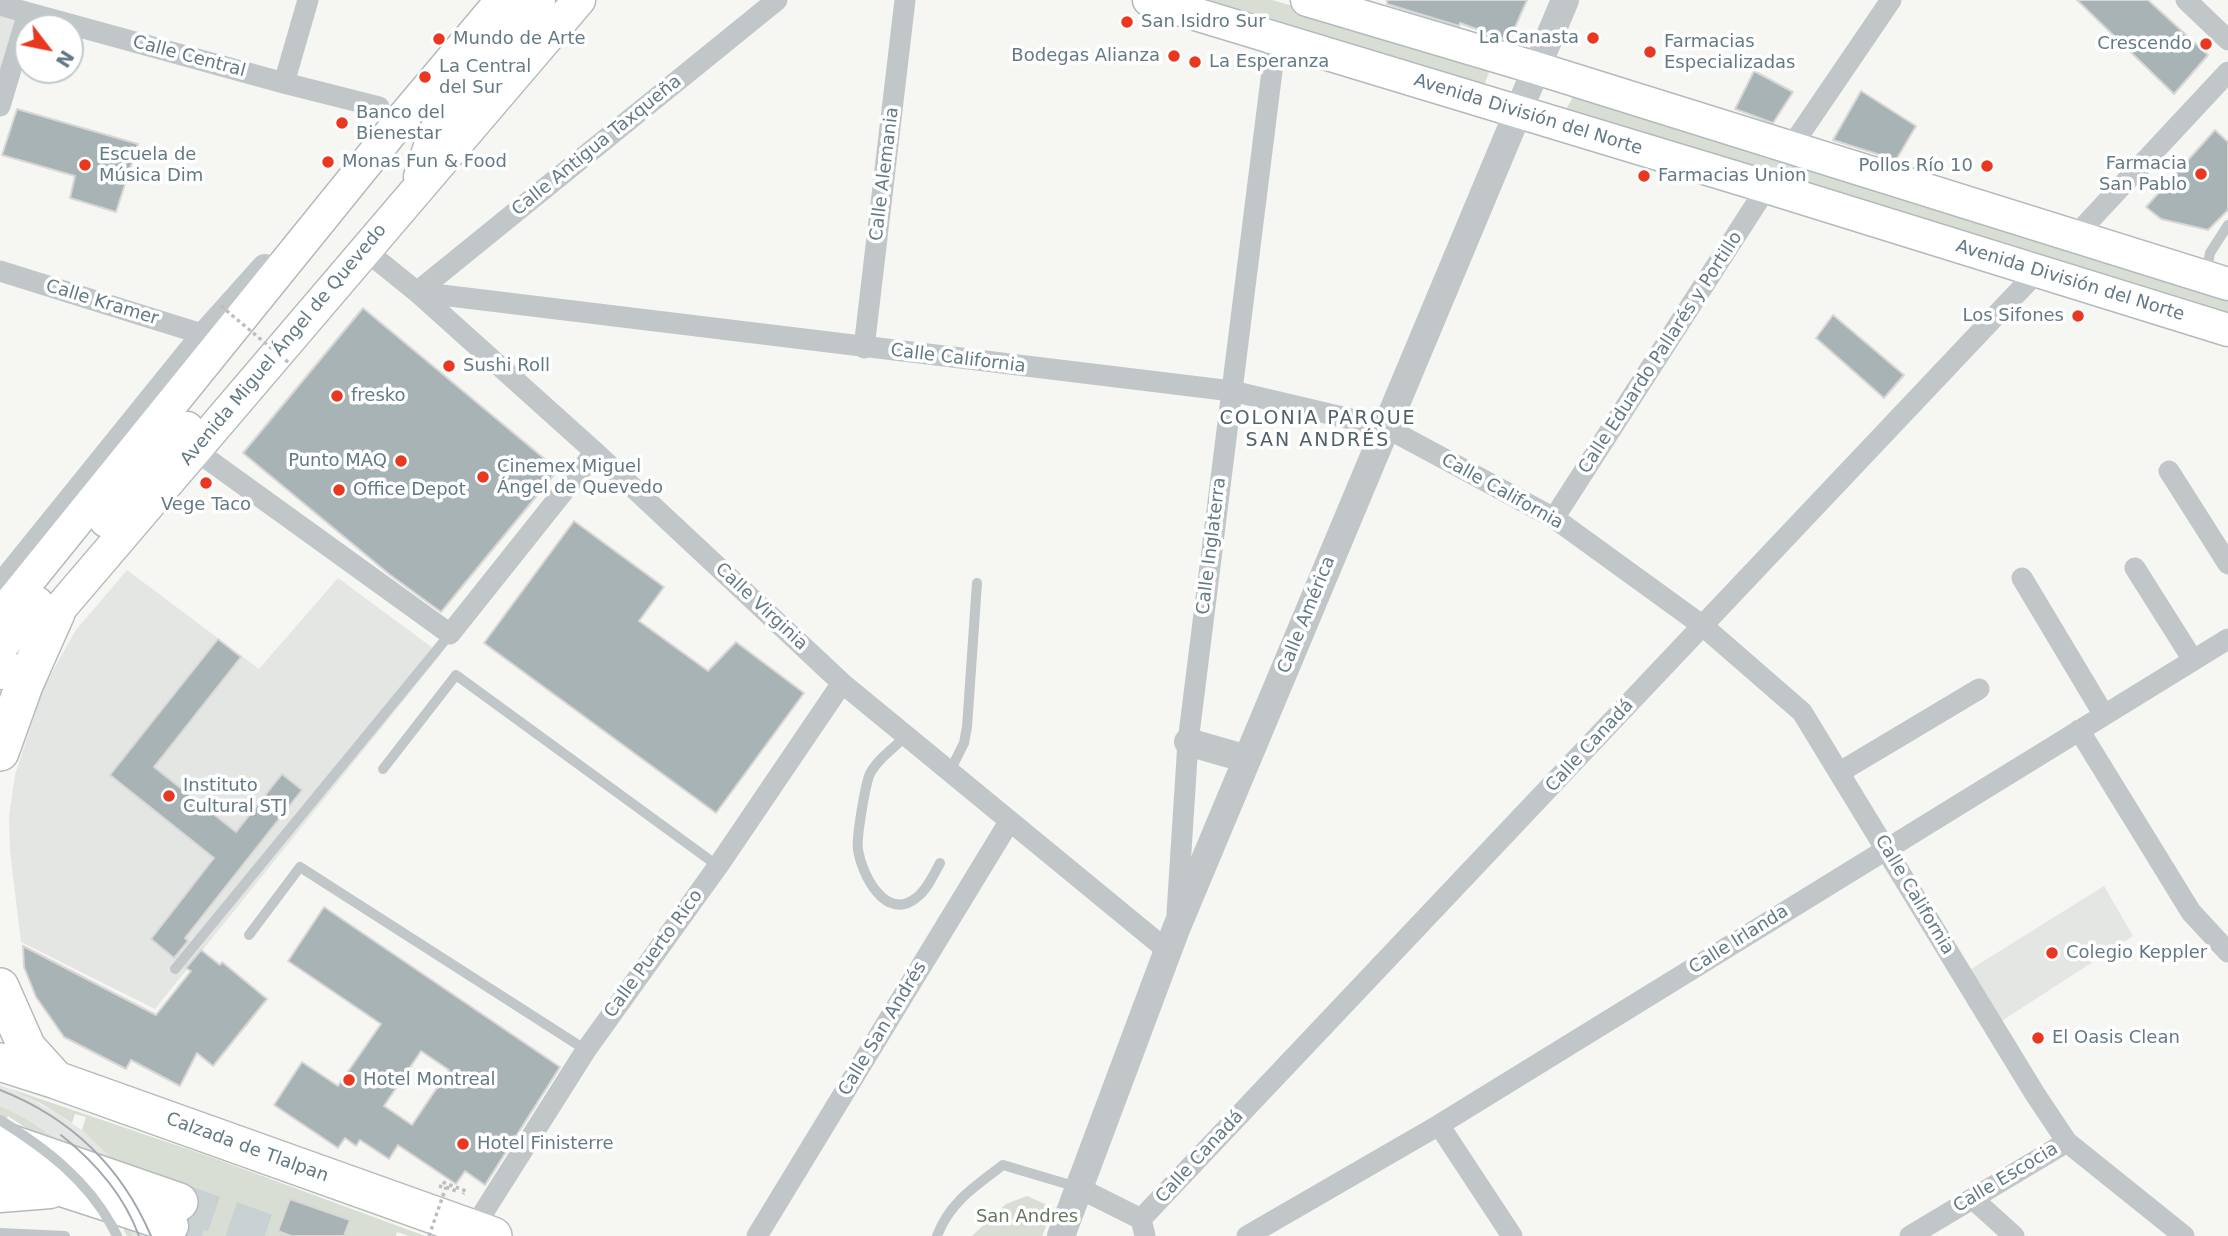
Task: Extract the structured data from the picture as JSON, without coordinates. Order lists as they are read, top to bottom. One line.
{"streets":{"highway":["Calzada de Tlalpan"],"main road":["Avenida División del Norte","Avenida Miguel Ángel de Quevedo"],"street":["Calle Central","Calle Antigua Taxqueña","Calle Alemania","Calle Kramer","Calle Eduardo Pallarés y Portillo","Calle California","Calle Inglaterra","Calle Virginia","Calle América","Calle Canadá","Calle Irlanda","Calle Puerto Rico","Calle San Andrés","Calle Escocia"]},"crossings":[["Avenida División del Norte","Calle Eduardo Pallarés y Portillo"],["Avenida División del Norte","Calle Inglaterra"],["Avenida División del Norte","Calle América"],["Avenida División del Norte","Calle Canadá"],["Calle Antigua Taxqueña","Calle California"],["Calle Antigua Taxqueña","Calle Virginia"],["Calle Alemania","Calle California"],["Avenida Miguel Ángel de Quevedo","Calle Virginia"],["Calle Eduardo Pallarés y Portillo","Calle California"],["Calle California","Calle Inglaterra"],["Calle California","Calle Virginia"],["Calle California","Calle América"],["Calle California","Calle Canadá"],["Calle California","Calle Irlanda"],["Calle California","Calle Escocia"],["Calle Inglaterra","Calle Virginia"],["Calle Inglaterra","Calle América"],["Calle Virginia","Calle América"],["Calle Virginia","Calle Puerto Rico"],["Calle Virginia","Calle San Andrés"],["Calle América","Calle Canadá"],["Calle Puerto Rico","Calzada de Tlalpan"]],"districts":["COLONIA PARQUE SAN ANDRÉS"],"parks":["San Andres"],"places":["San Isidro Sur","La Canasta","Mundo de Arte","Crescendo","Farmacias Especializadas","Bodegas Alianza","La Esperanza","La Central del Sur","Banco del Bienestar","Monas Fun & Food","Escuela de Música Dim","Pollos Río 10","Farmacia San Pablo","Farmacias Union","Los Sifones","Sushi Roll","fresko","Punto MAQ","Cinemex Miguel Ángel de Quevedo","Vege Taco","Office Depot","Instituto Cultural STJ","Colegio Keppler","El Oasis Clean","Hotel Montreal","Hotel Finisterre"],"north":"bottom right"}
